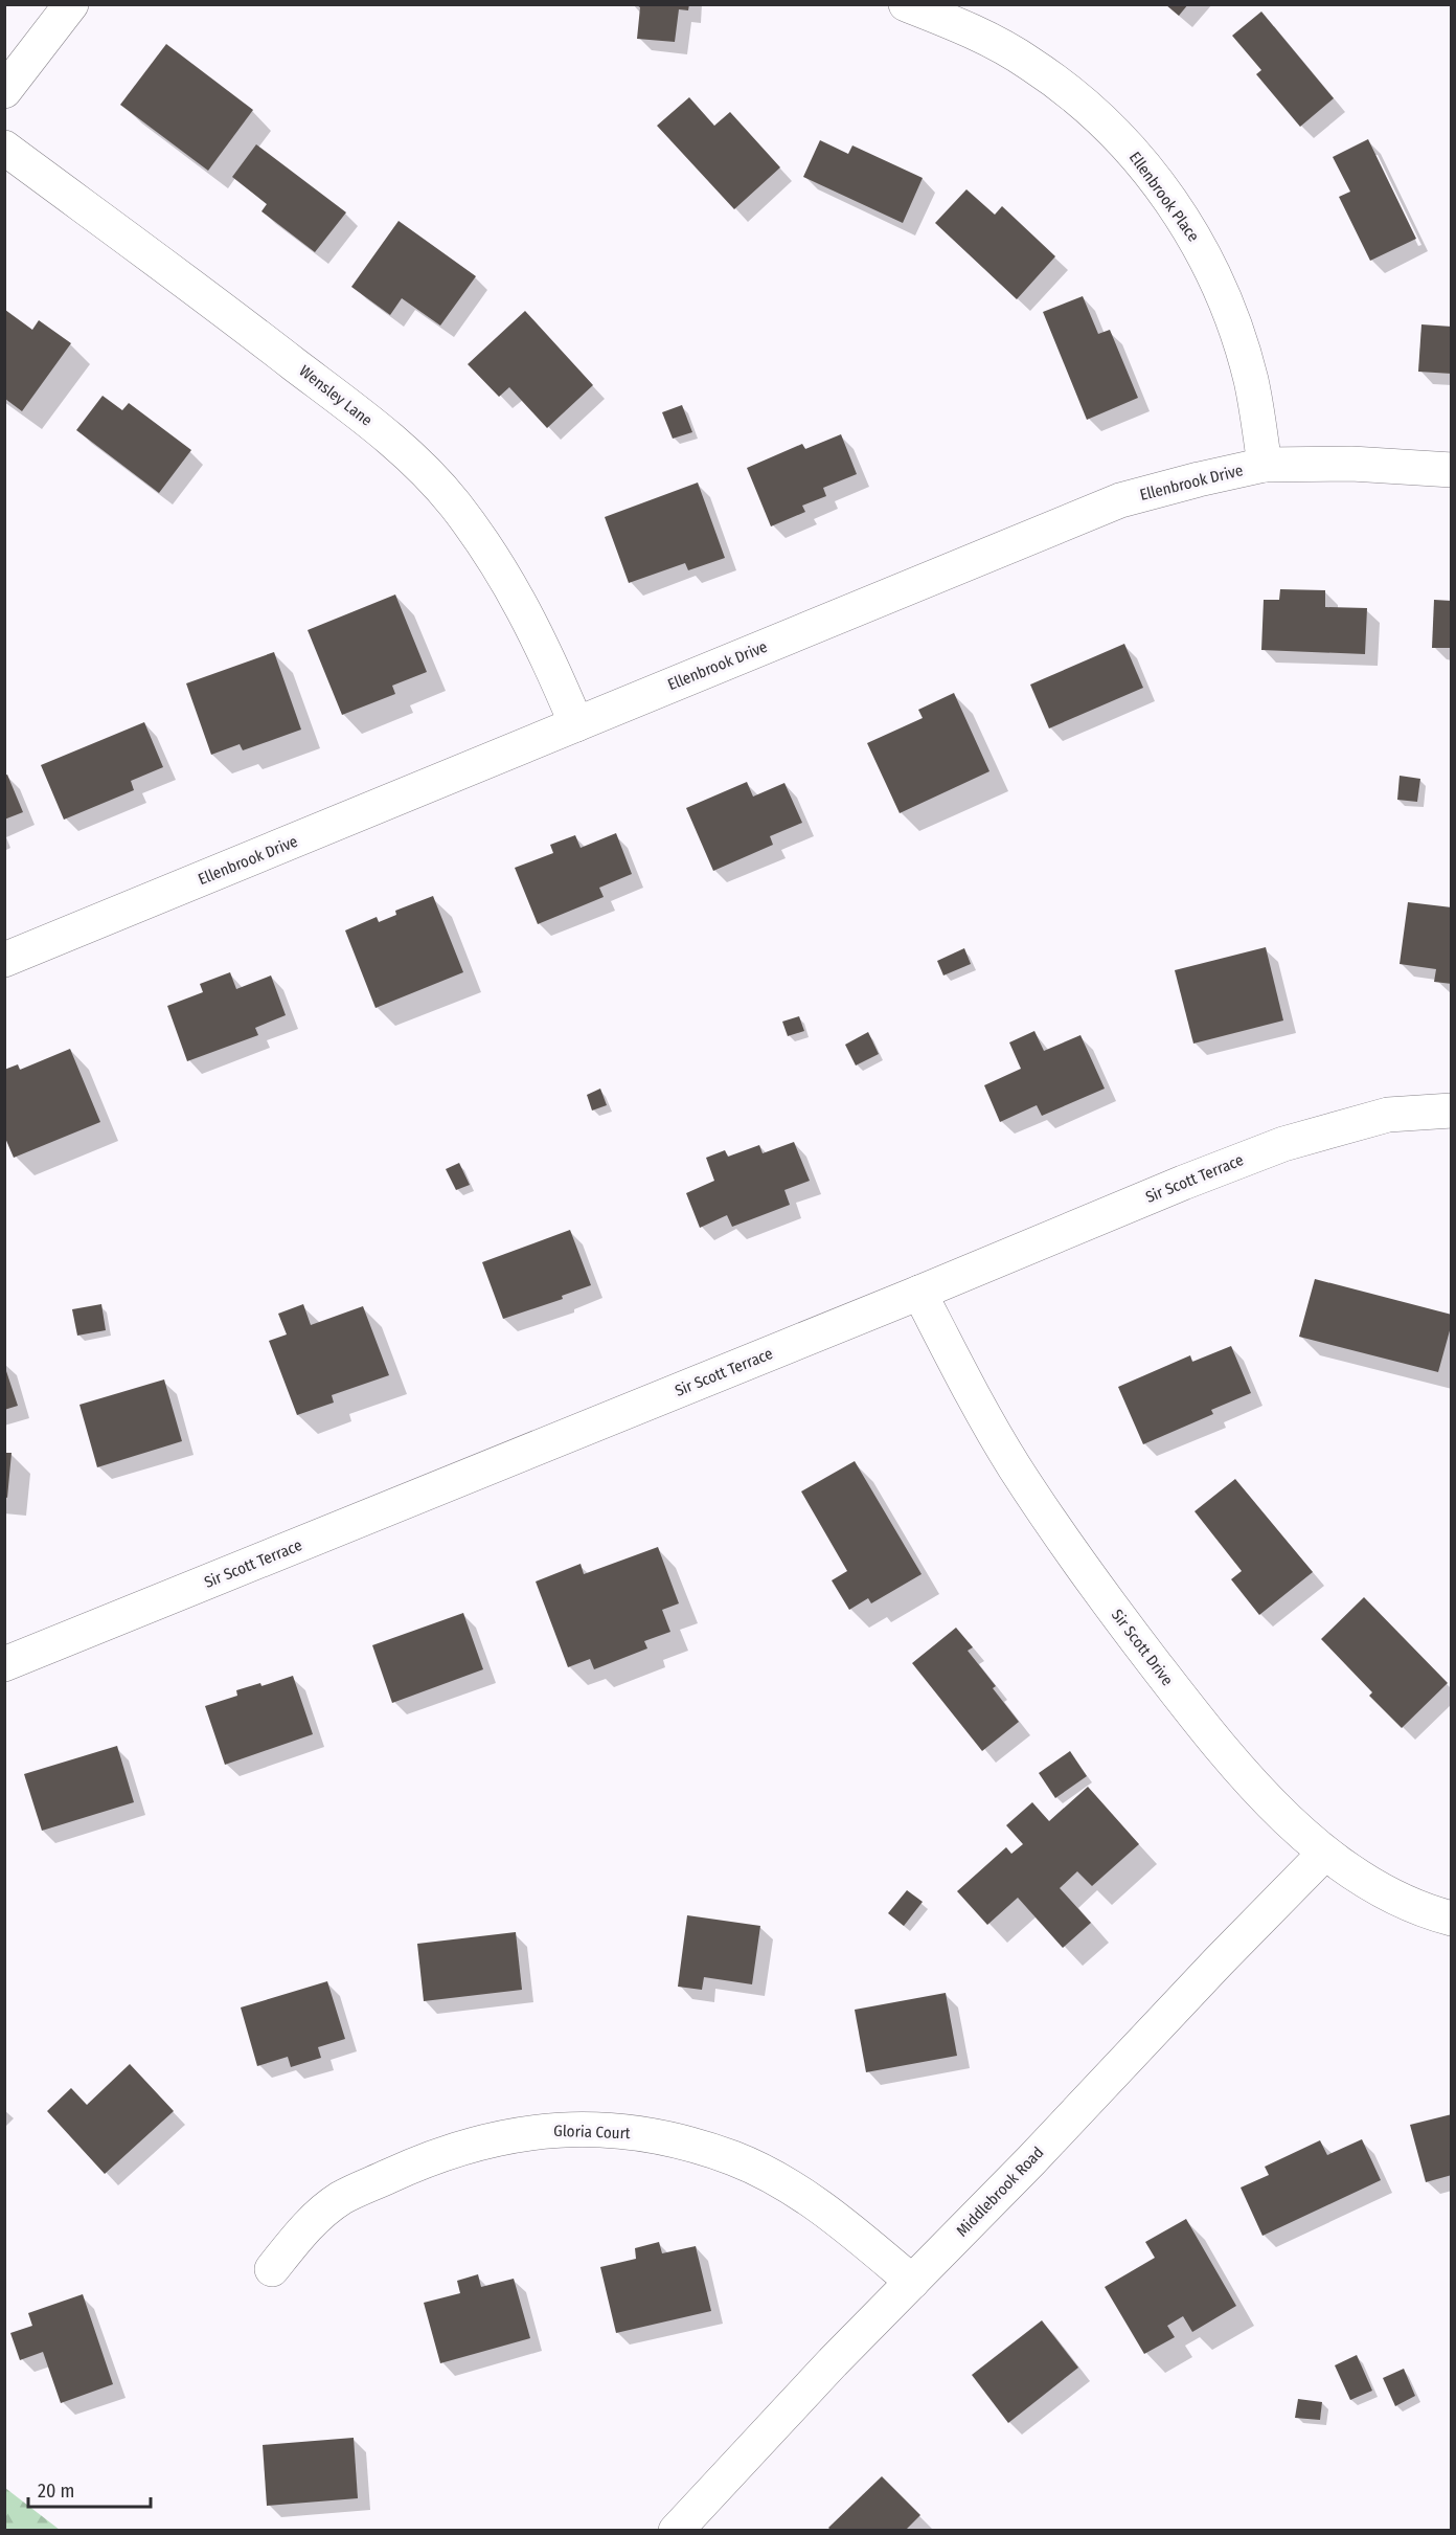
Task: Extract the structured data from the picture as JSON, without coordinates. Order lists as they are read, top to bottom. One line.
{"streets":{"street":["Ellenbrook Place","Wensley Lane","Ellenbrook Drive","Sir Scott Terrace","Sir Scott Drive","Gloria Court","Middlebrook Road"]},"crossings":[["Ellenbrook Place","Ellenbrook Drive"],["Wensley Lane","Ellenbrook Drive"],["Sir Scott Terrace","Sir Scott Drive"],["Sir Scott Drive","Middlebrook Road"],["Gloria Court","Middlebrook Road"]],"scale_bar":"20 m"}
